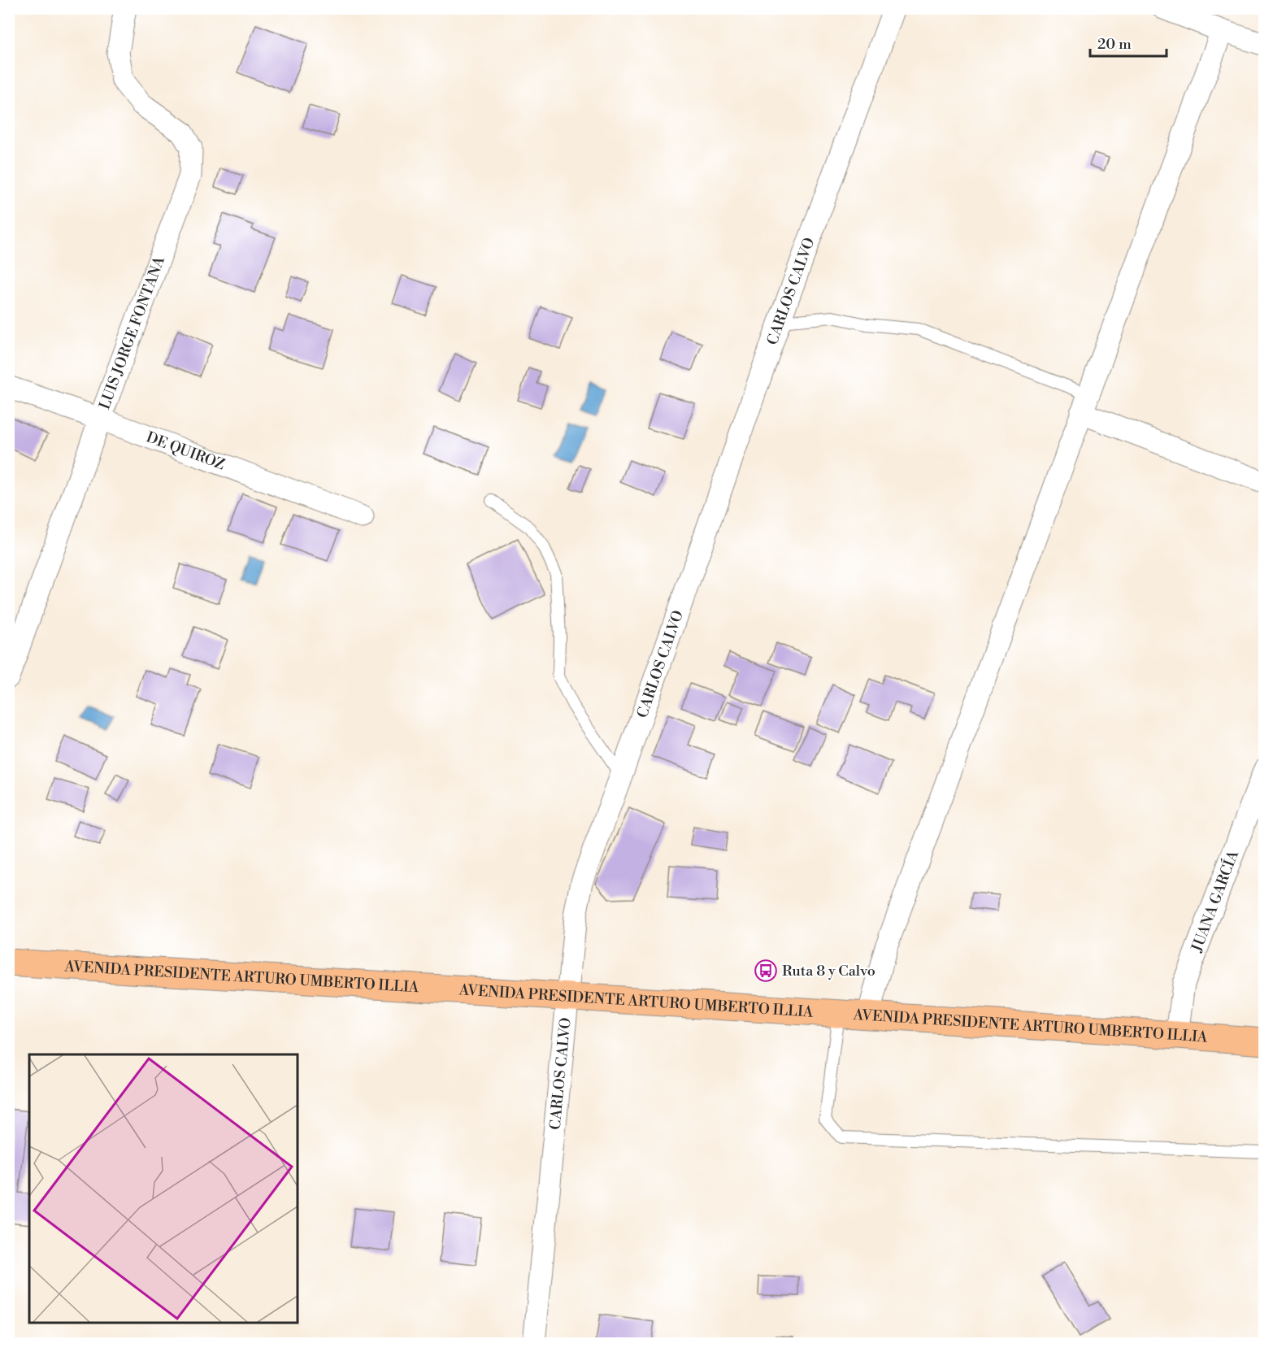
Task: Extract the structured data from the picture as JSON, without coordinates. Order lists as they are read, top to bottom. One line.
{"streets":{"main road":["AVENIDA PRESIDENTE ARTURO UMBERTO ILLIA"],"street":["CARLOS CALVO","LUIS JORGE FONTANA","DE QUIROZ","JUANA GARCÍA"]},"crossings":[["CARLOS CALVO","AVENIDA PRESIDENTE ARTURO UMBERTO ILLIA"],["LUIS JORGE FONTANA","DE QUIROZ"],["JUANA GARCÍA","AVENIDA PRESIDENTE ARTURO UMBERTO ILLIA"]],"places":{"bus stop":["Ruta 8 y Calvo"]},"scale_bar":"20 m"}
